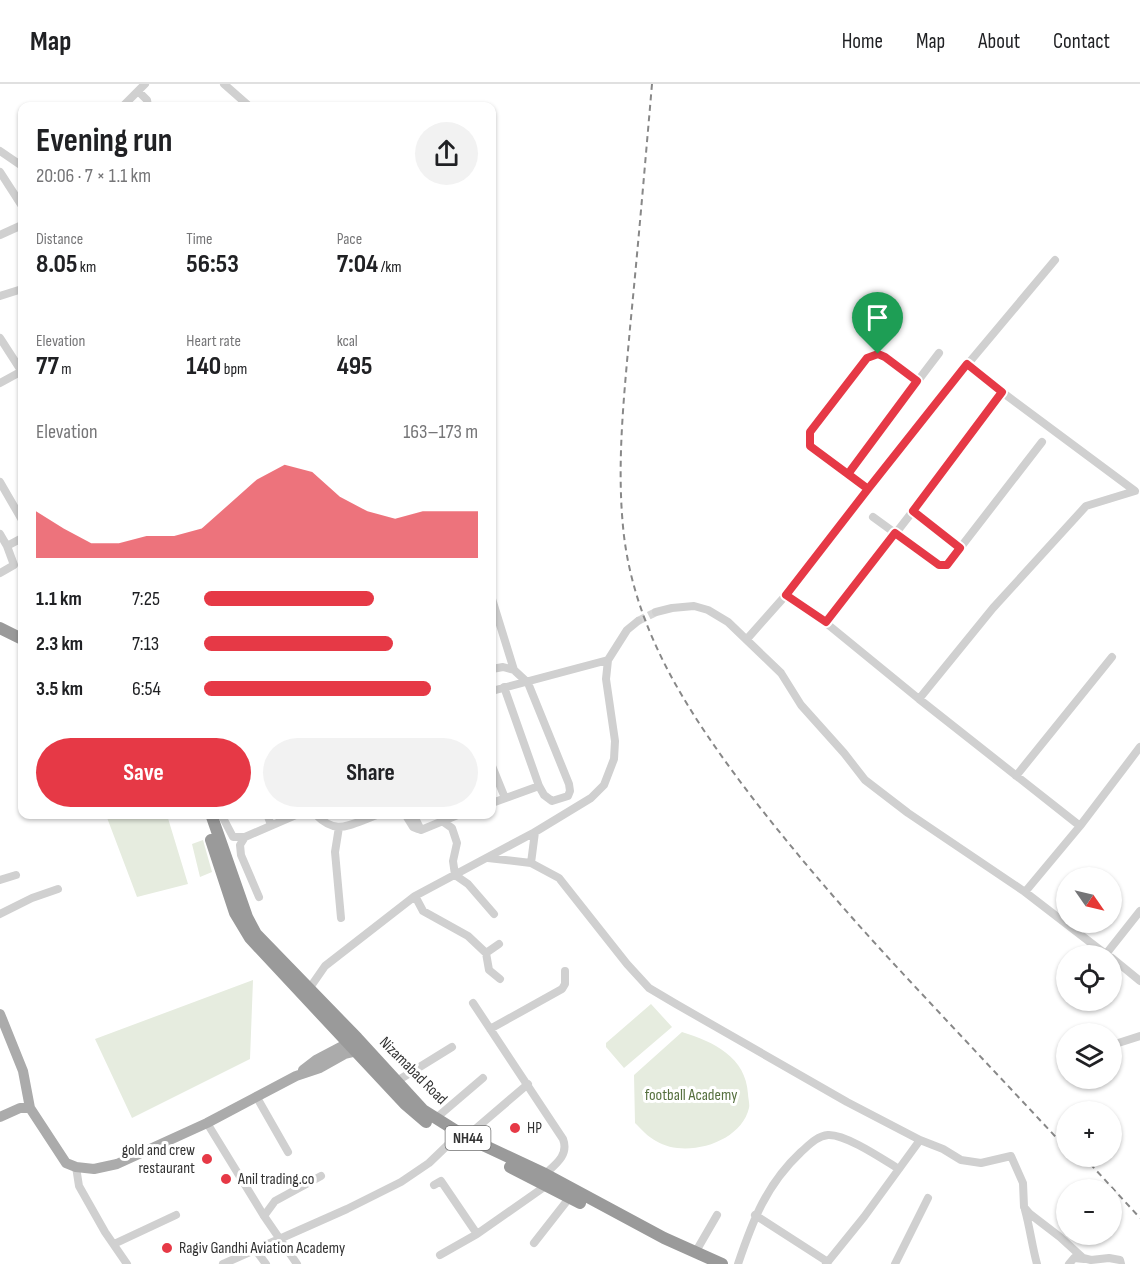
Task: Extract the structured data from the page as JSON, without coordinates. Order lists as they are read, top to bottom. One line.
{"streets":{"highway":["Nizamabad Road","NH44"]},"parks":["football Academy"],"places":["HP","gold and crew restaurant","Anil trading.co","Ragiv Gandhi Aviation Academy"],"north":"bottom right","page":{"header":"Map","nav":["Home","Map","About","Contact"],"heading":["Evening run","20:06 · 7 × 1.1 km"],"stats":[["Distance","8.05 km"],["Time","56:53"],["Pace","7:04 /km"],["Elevation","77 m"],["Heart rate","140 bpm"],["kcal","495"]],"chart":["Elevation","163–173 m"],"list":[{"name":"1.1 km","note":"7:25"},{"name":"2.3 km","note":"7:13"},{"name":"3.5 km","note":"6:54"}],"buttons":["Save","Share"],"map_buttons":["+","−"]}}
